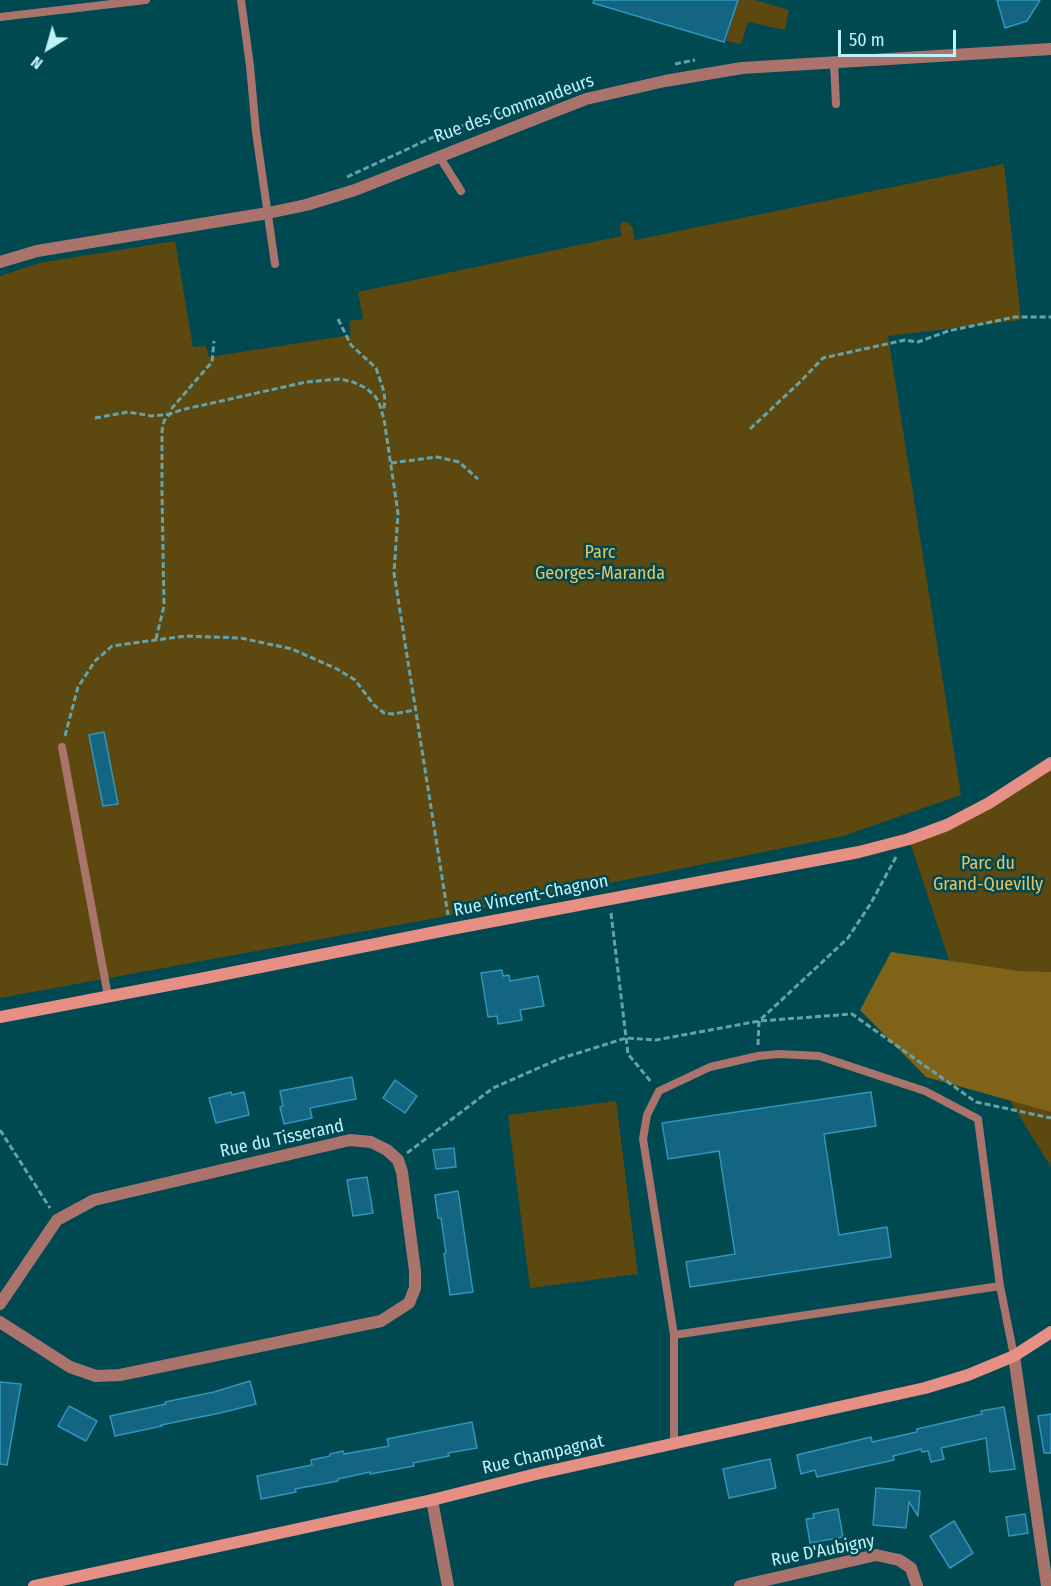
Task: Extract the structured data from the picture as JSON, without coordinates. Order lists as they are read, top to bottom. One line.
{"streets":{"street":["Rue des Commandeurs","Rue Vincent-Chagnon","Rue du Tisserand","Rue Champagnat","Rue D'Aubigny"]},"parks":["Parc Georges-Maranda","Parc du Grand-Quevilly"],"scale_bar":"50 m","north":"bottom left"}
